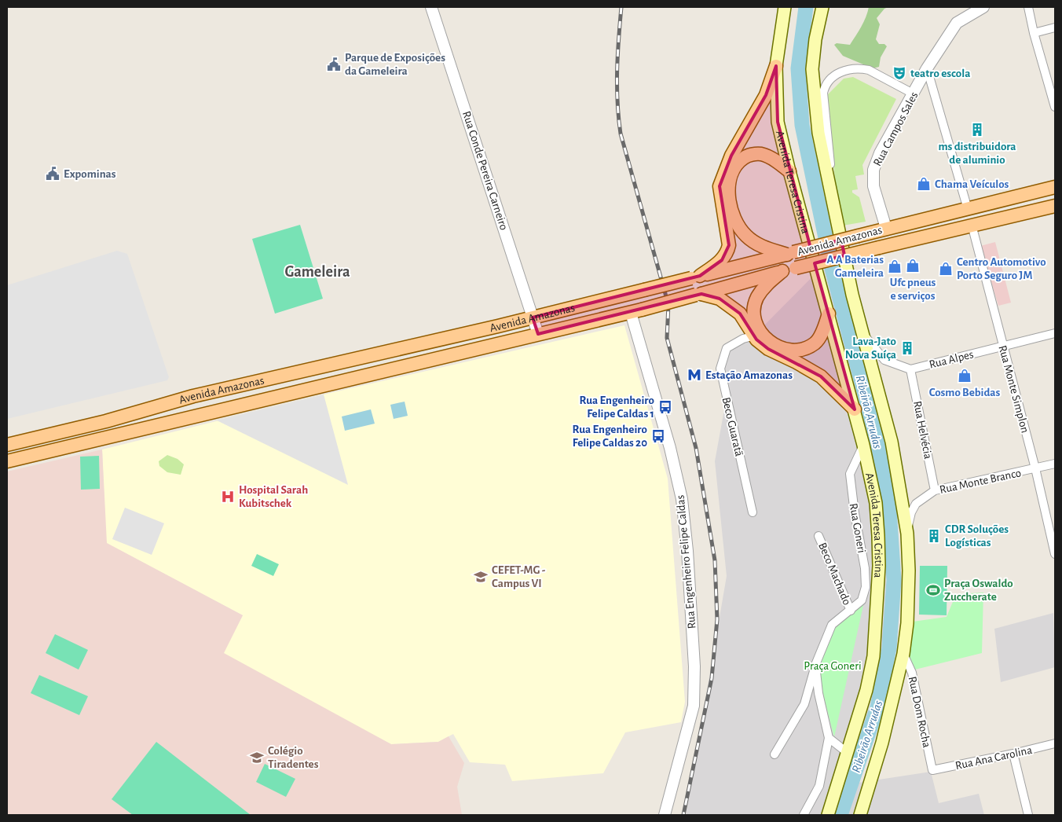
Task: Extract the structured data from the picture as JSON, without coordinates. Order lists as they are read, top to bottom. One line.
{"streets":{"main road":["Avenida Teresa Cristina","Avenida Amazonas"],"street":["Rua Campos Sales","Rua Conde Pereira Carneiro","Rua Alpes","Rua Monte Simplon","Beco Guaratã","Rua Helvécia","Rua Monte Branco","Rua Goneri","Rua Engenheiro Felipe Caldas","Beco Machado","Rua Dom Rocha","Rua Ana Carolina"]},"crossings":[["Rua Campos Sales","Avenida Amazonas"],["Rua Conde Pereira Carneiro","Avenida Amazonas"],["Avenida Teresa Cristina","Rua Goneri"],["Avenida Amazonas","Rua Monte Simplon"],["Avenida Amazonas","Rua Engenheiro Felipe Caldas"],["Rua Alpes","Rua Monte Simplon"],["Rua Alpes","Rua Helvécia"],["Rua Monte Simplon","Rua Monte Branco"],["Rua Helvécia","Rua Monte Branco"],["Rua Goneri","Beco Machado"],["Rua Dom Rocha","Rua Ana Carolina"]],"districts":["Gameleira"],"water":["Ribeirão Arrudas"],"parks":["Praça Goneri"],"places":{"public building":["Parque de Exposições da Gameleira","Expominas"],"theatre":["teatro escola"],"building":["ms distribuidora de aluminio","Lava-Jato Nova Suíça","CDR Soluções Logísticas"],"shop":["Chama Veículos","Ufc pneus e serviços","A A Baterias Gameleira","Centro Automotivo Porto Seguro JM","Cosmo Bebidas"],"metro station":["Estação Amazonas"],"bus stop":["Rua Engenheiro Felipe Caldas 1","Rua Engenheiro Felipe Caldas 20"],"hospital":["Hospital Sarah Kubitschek"],"school or university":["CEFET-MG - Campus VI","Colégio Tiradentes"],"sports":["Praça Oswaldo Zuccherate"]}}
